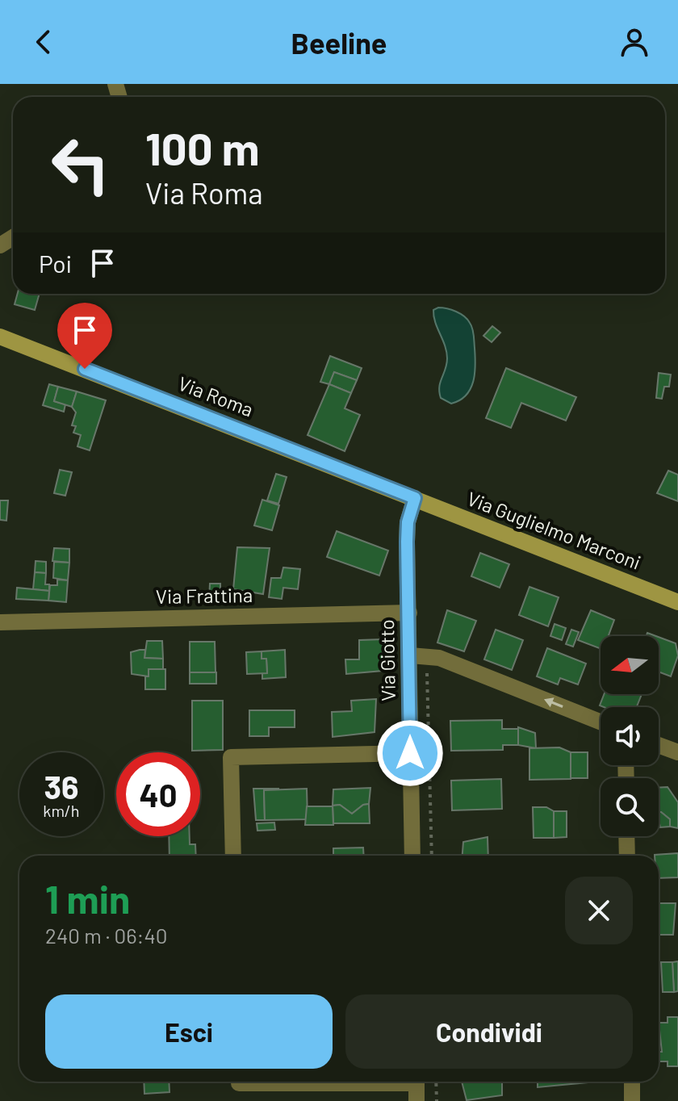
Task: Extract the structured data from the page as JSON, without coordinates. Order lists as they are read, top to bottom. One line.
{"streets":{"main road":["Via Roma","Via Guglielmo Marconi"],"street":["Via Frattina","Via Giotto"]},"crossings":[["Via Roma","Via Guglielmo Marconi"],["Via Roma","Via Giotto"],["Via Guglielmo Marconi","Via Giotto"],["Via Frattina","Via Giotto"]],"north":"left","page":{"header":"Beeline","turn":["100 m","Via Roma"],"then":"Poi","speed":"36 km/h","limit":"40","heading":["1 min","240 m · 06:40"],"buttons":["Esci","Condividi"]}}
